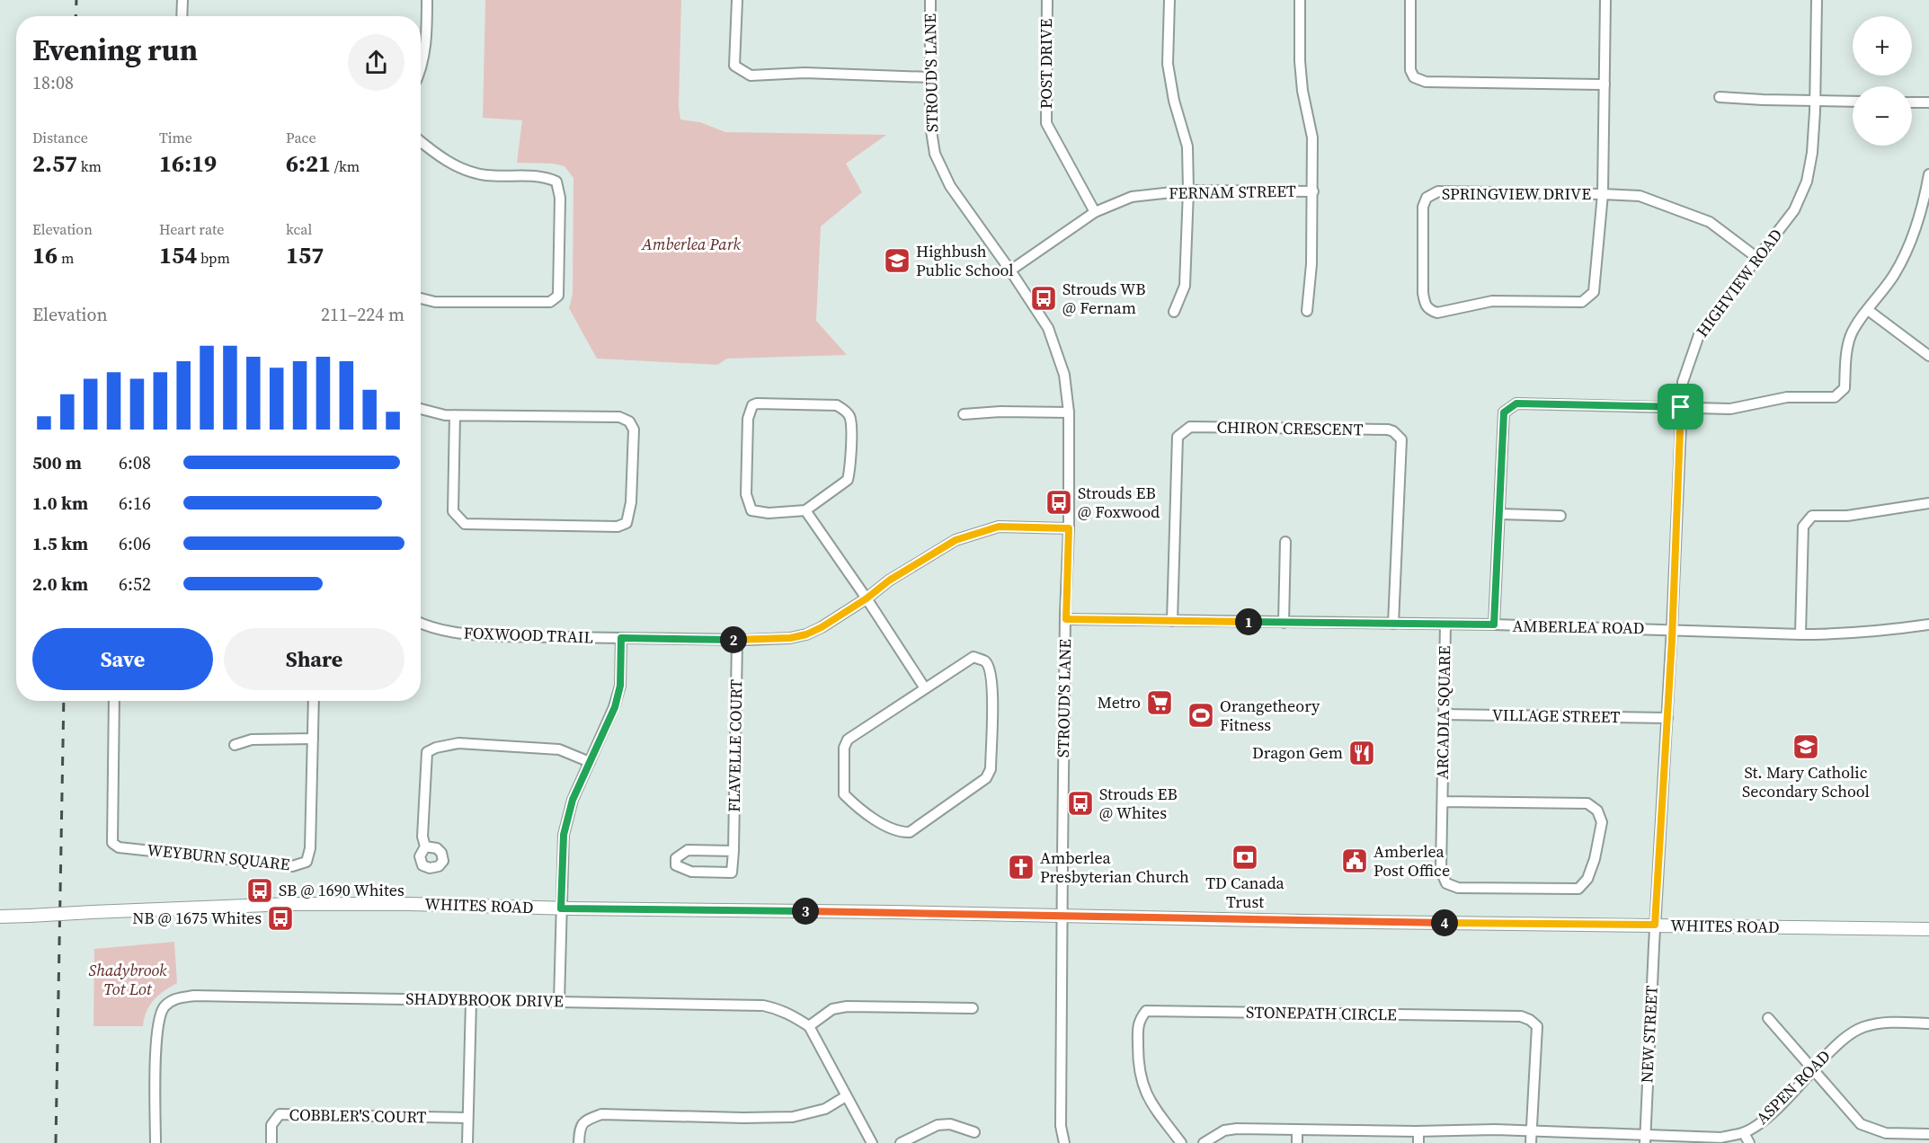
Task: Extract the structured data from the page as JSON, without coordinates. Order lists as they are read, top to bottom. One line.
{"streets":{"main road":["WHITES ROAD"],"street":["POST DRIVE","STROUD'S LANE","FERNAM STREET","SPRINGVIEW DRIVE","HIGHVIEW ROAD","CHIRON CRESCENT","AMBERLEA ROAD","FOXWOOD TRAIL","ARCADIA SQUARE","VILLAGE STREET","FLAVELLE COURT","WEYBURN SQUARE","SHADYBROOK DRIVE","STONEPATH CIRCLE","NEW STREET","ASPEN ROAD","COBBLER'S COURT"]},"crossings":[["POST DRIVE","FERNAM STREET"],["STROUD'S LANE","FERNAM STREET"],["STROUD'S LANE","AMBERLEA ROAD"],["STROUD'S LANE","FOXWOOD TRAIL"],["STROUD'S LANE","WHITES ROAD"],["HIGHVIEW ROAD","AMBERLEA ROAD"],["HIGHVIEW ROAD","VILLAGE STREET"],["HIGHVIEW ROAD","WHITES ROAD"],["HIGHVIEW ROAD","NEW STREET"],["CHIRON CRESCENT","AMBERLEA ROAD"],["AMBERLEA ROAD","ARCADIA SQUARE"],["FOXWOOD TRAIL","FLAVELLE COURT"],["ARCADIA SQUARE","VILLAGE STREET"],["WHITES ROAD","NEW STREET"],["STONEPATH CIRCLE","ASPEN ROAD"],["NEW STREET","ASPEN ROAD"]],"parks":["Amberlea Park","Shadybrook Tot Lot"],"places":{"school or university":["Highbush Public School","St. Mary Catholic Secondary School"],"bus stop":["Strouds WB @ Fernam","Strouds EB @ Foxwood","Strouds EB @ Whites","SB @ 1690 Whites","NB @ 1675 Whites"],"supermarket":["Metro"],"sports":["Orangetheory Fitness"],"restaurant":["Dragon Gem"],"bank":["TD Canada Trust"],"public building":["Amberlea Post Office"],"church":["Amberlea Presbyterian Church"]},"page":{"map_buttons":["+","−"],"heading":["Evening run","18:08"],"stats":[["Distance","2.57 km"],["Time","16:19"],["Pace","6:21 /km"],["Elevation","16 m"],["Heart rate","154 bpm"],["kcal","157"]],"chart":["Elevation","211–224 m"],"list":[{"name":"500 m","note":"6:08"},{"name":"1.0 km","note":"6:16"},{"name":"1.5 km","note":"6:06"},{"name":"2.0 km","note":"6:52"}],"pins":["1","2","3","4"],"buttons":["Save","Share"]}}
